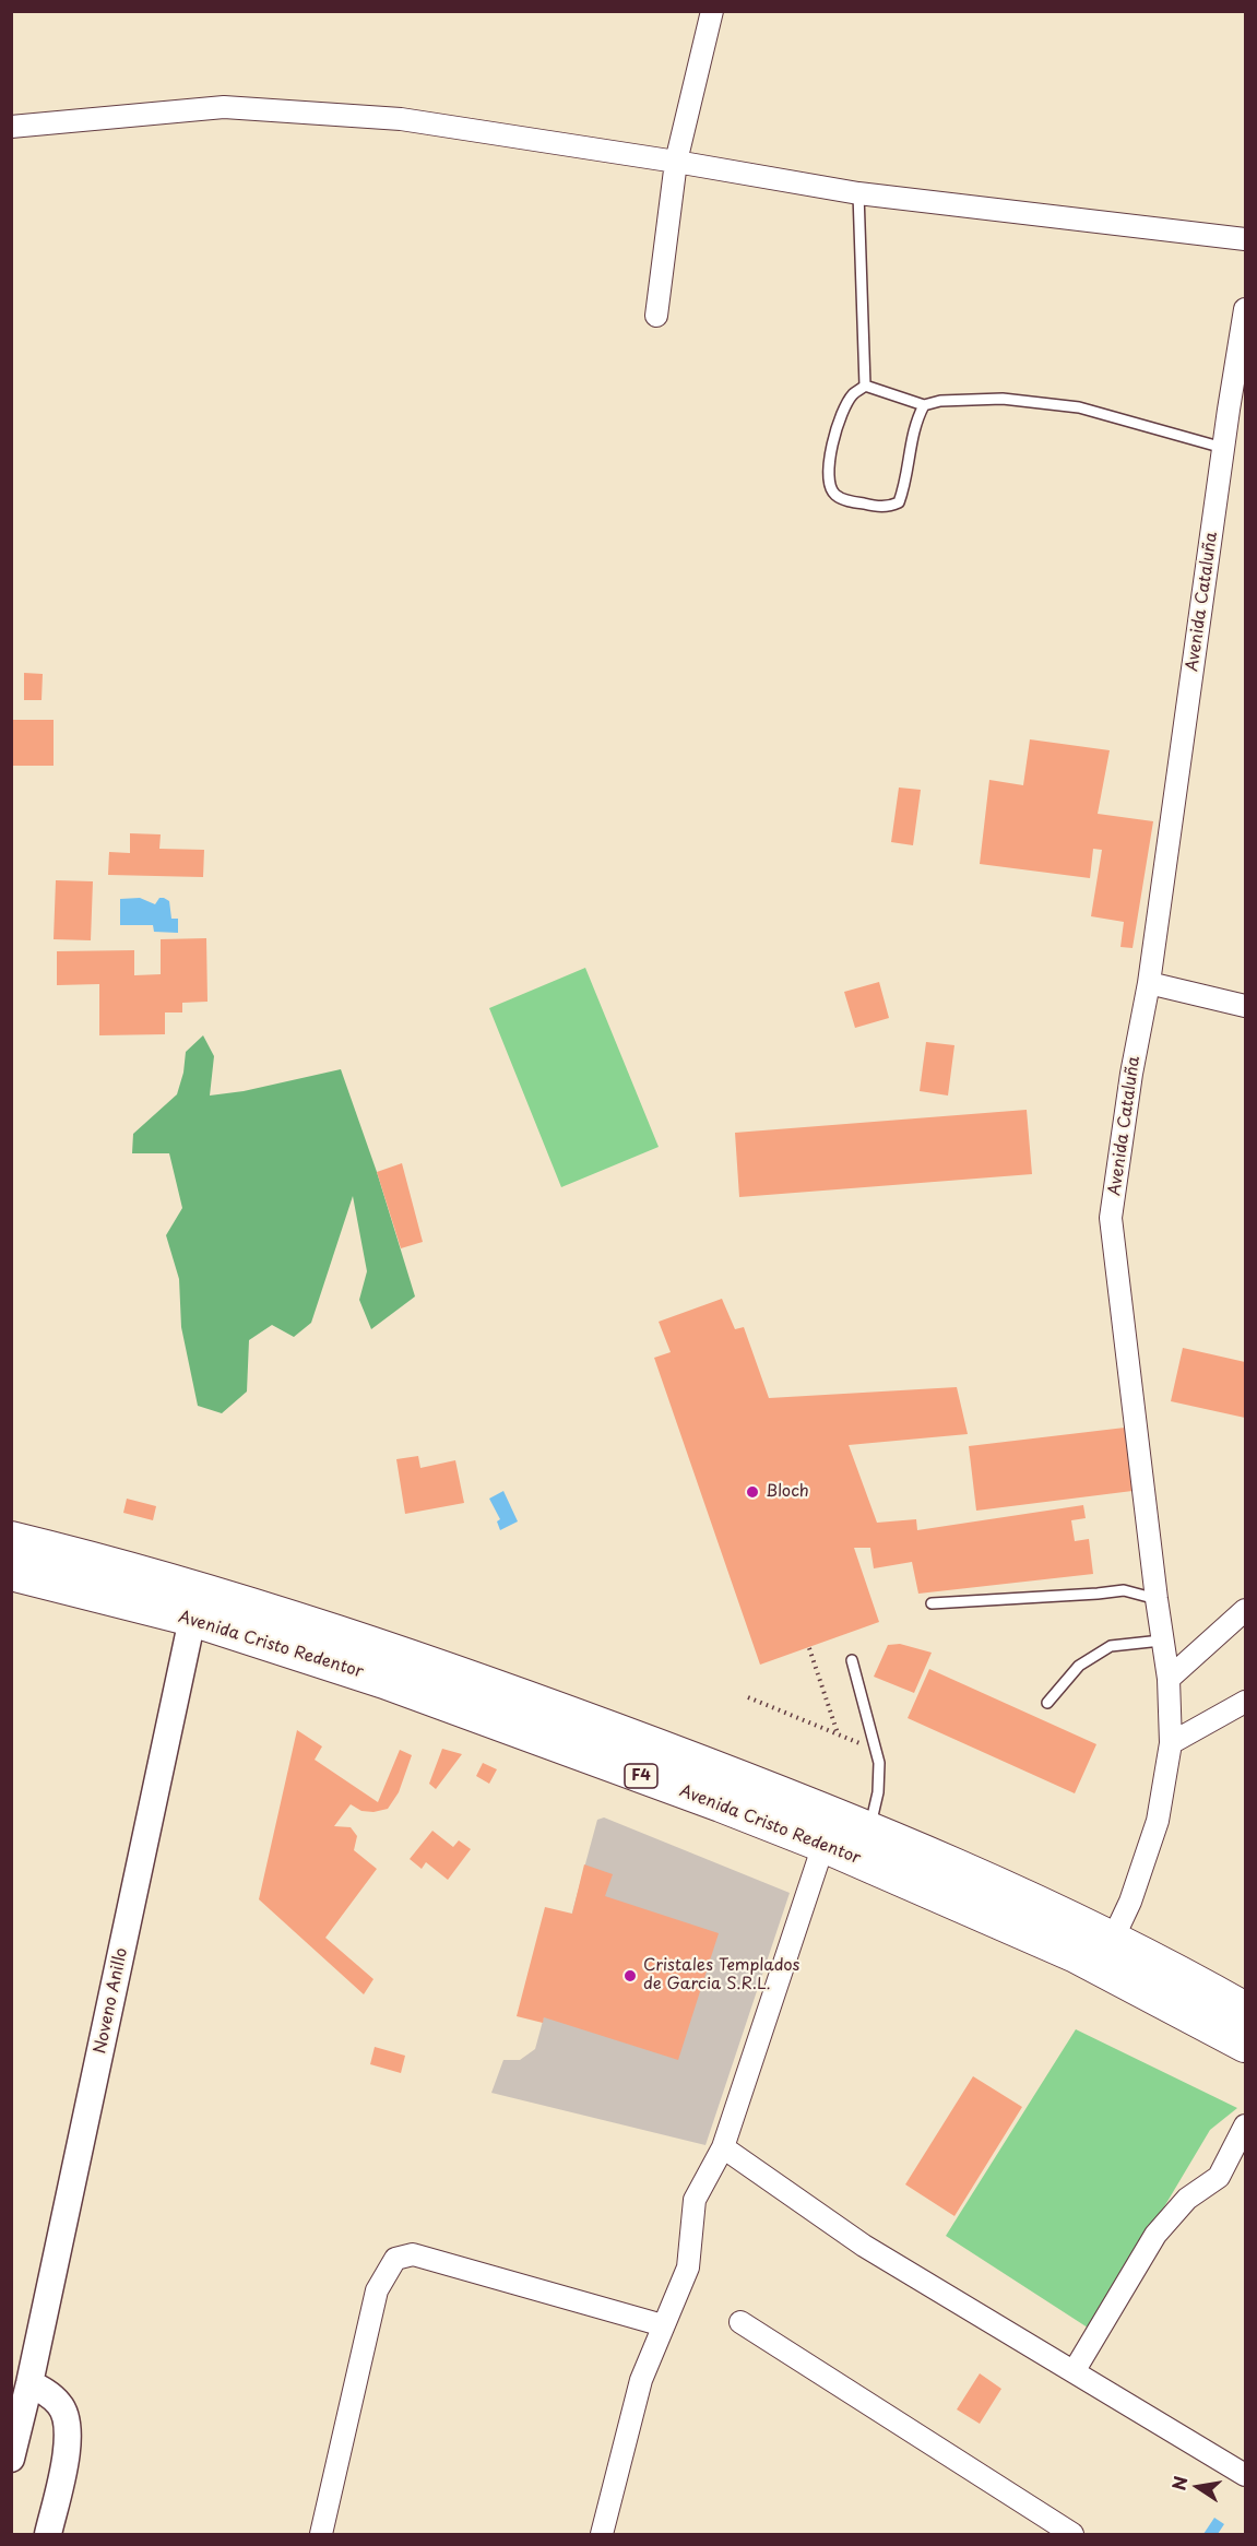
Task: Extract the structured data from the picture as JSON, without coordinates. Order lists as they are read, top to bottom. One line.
{"streets":{"highway":["Avenida Cristo Redentor","F4"],"street":["Avenida Cataluña","Noveno Anillo"]},"crossings":[["Avenida Cataluña","Avenida Cristo Redentor"],["Avenida Cristo Redentor","Noveno Anillo"]],"places":["Bloch","Cristales Templados de Garcia S.R.L."],"north":"left"}
